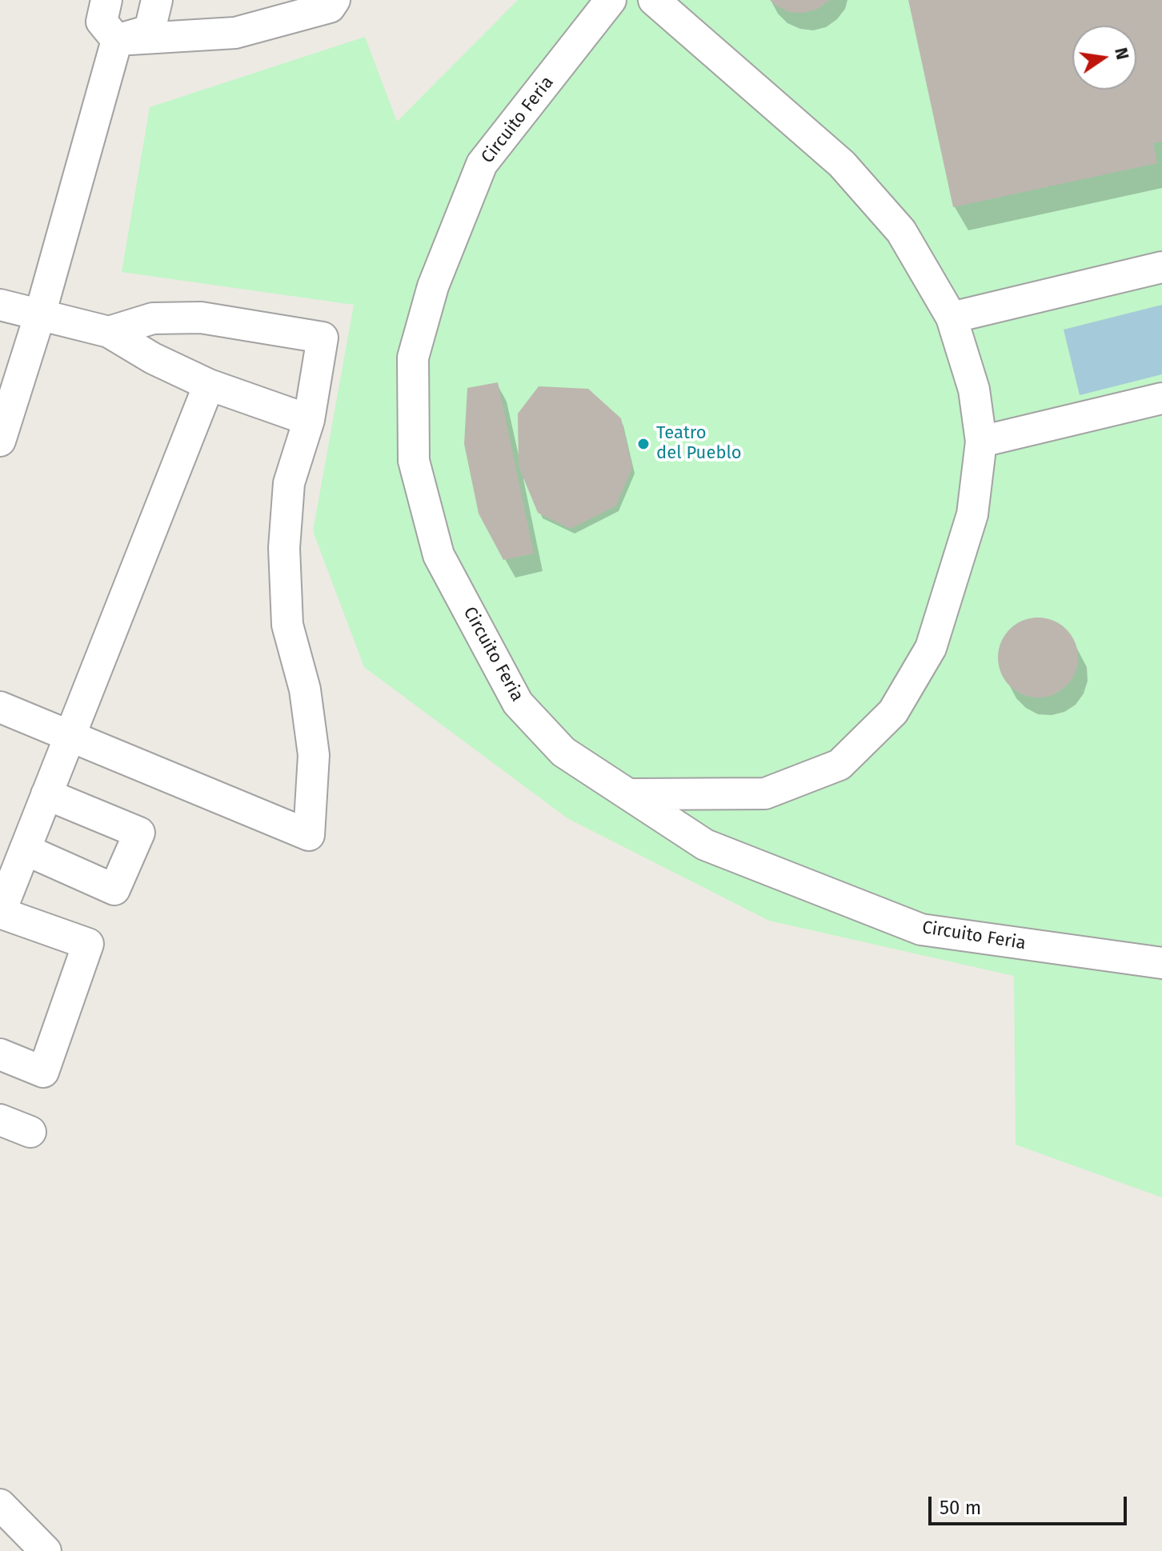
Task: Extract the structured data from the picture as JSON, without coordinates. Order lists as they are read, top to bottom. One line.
{"streets":{"street":["Circuito Feria"]},"places":["Teatro del Pueblo"],"scale_bar":"50 m","north":"right"}
